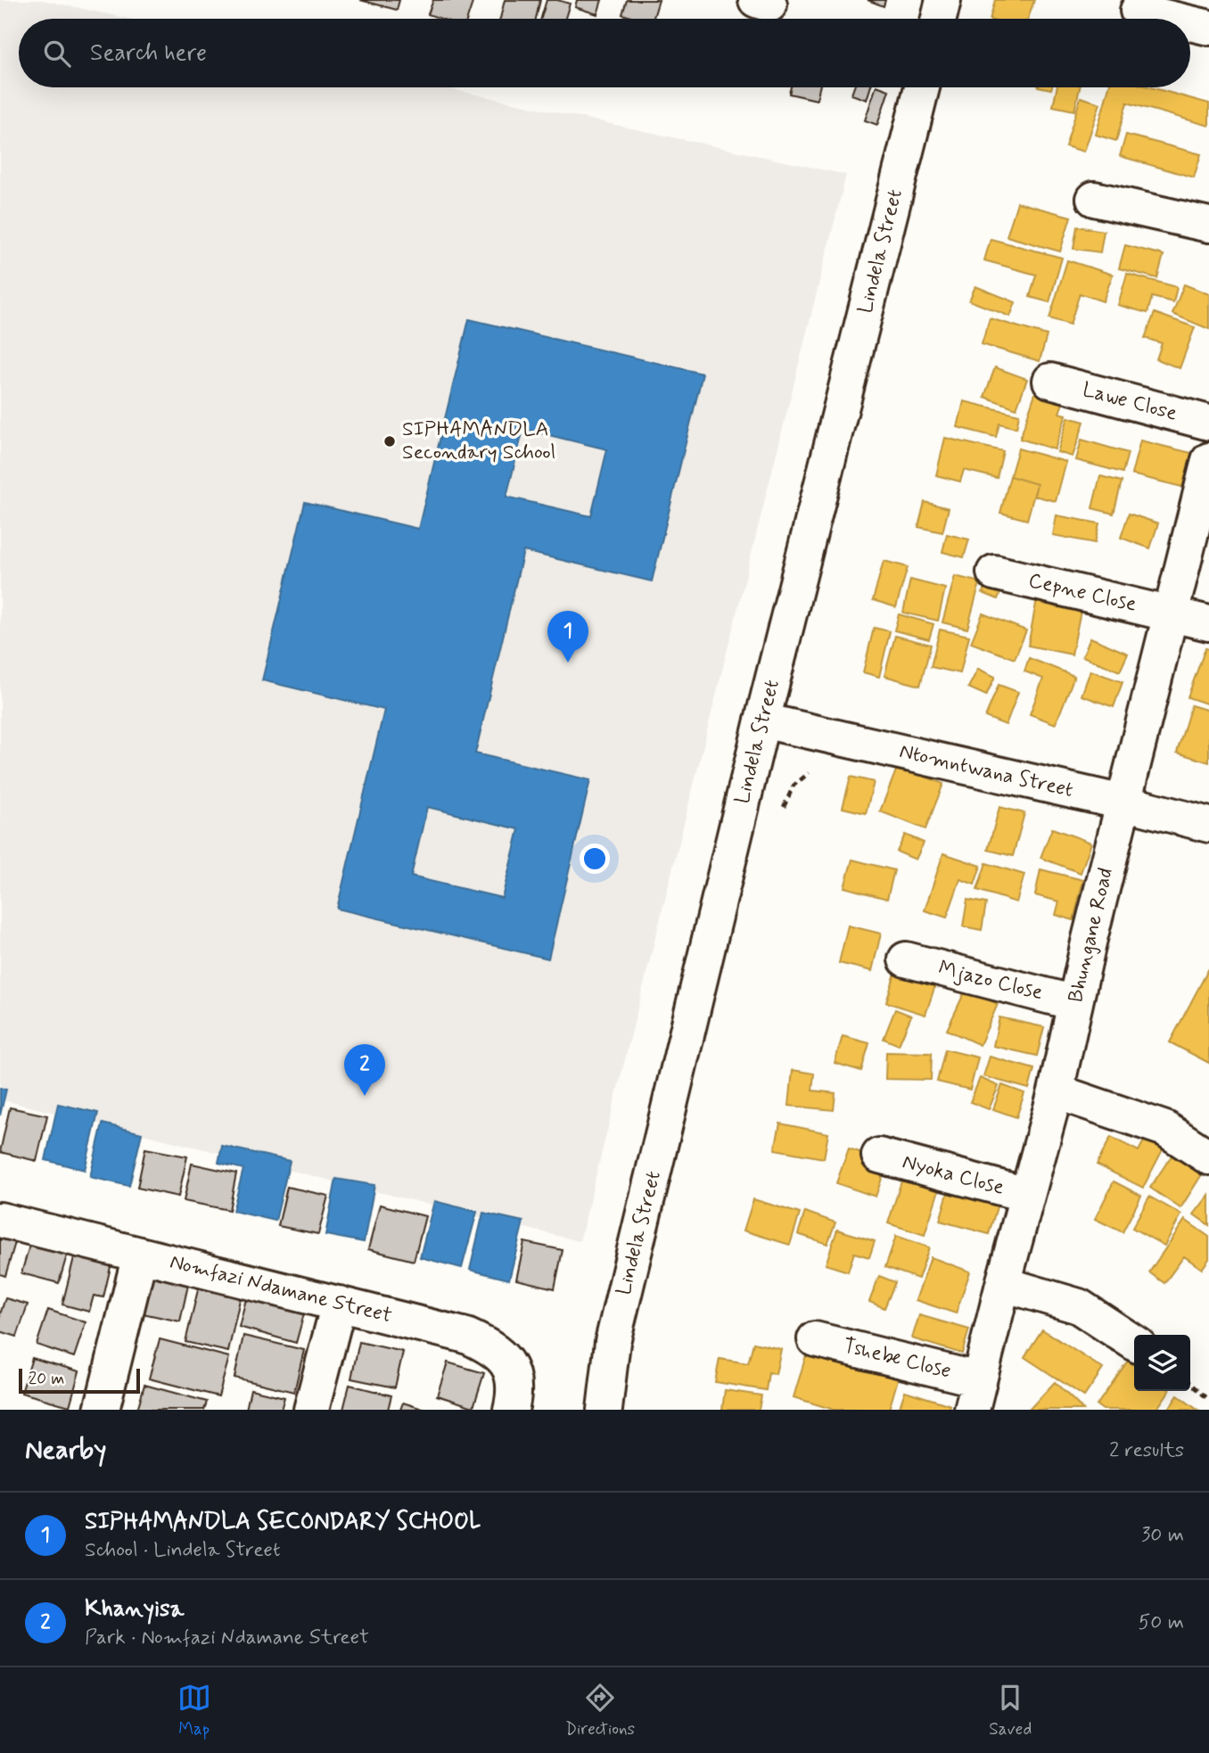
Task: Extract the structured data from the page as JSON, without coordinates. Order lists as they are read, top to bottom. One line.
{"streets":{"street":["Lindela Street","Lawe Close","Cepne Close","Ntomntwana Street","Bhungane Road","Mjazo Close","Nyoka Close","Nomfazi Ndamane Street","Tshebe Close"]},"crossings":[["Lindela Street","Ntomntwana Street"],["Cepne Close","Bhungane Road"],["Ntomntwana Street","Bhungane Road"],["Bhungane Road","Mjazo Close"],["Bhungane Road","Nyoka Close"],["Bhungane Road","Tshebe Close"]],"places":["SIPHAMANDLA Secondary School"],"scale_bar":"20 m","page":{"search":"Search here","pins":["1","2"],"scale":"20 m","heading":["Nearby","2 results"],"list":[{"mark":"1","name":"SIPHAMANDLA SECONDARY SCHOOL","note":"School · Lindela Street","value":"30 m"},{"mark":"2","name":"Khanyisa","note":"Park · Nomfazi Ndamane Street","value":"50 m"}],"nav":["Map","Directions","Saved"]}}
